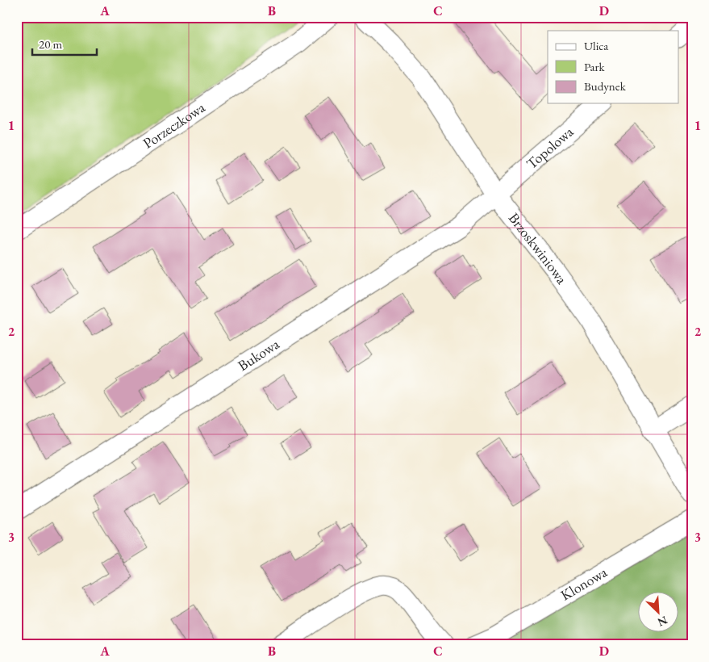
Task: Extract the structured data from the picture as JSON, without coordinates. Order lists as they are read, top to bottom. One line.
{"streets":{"street":["Porzeczkowa","Topolowa","Brzoskwiniowa","Bukowa","Klonowa"]},"crossings":[["Topolowa","Brzoskwiniowa"],["Topolowa","Bukowa"],["Brzoskwiniowa","Bukowa"]],"legend":["Ulica","Park","Budynek"],"scale_bar":"20 m","north":"bottom right","grid":{"columns":["A","B","C","D"],"rows":["1","2","3"]}}
